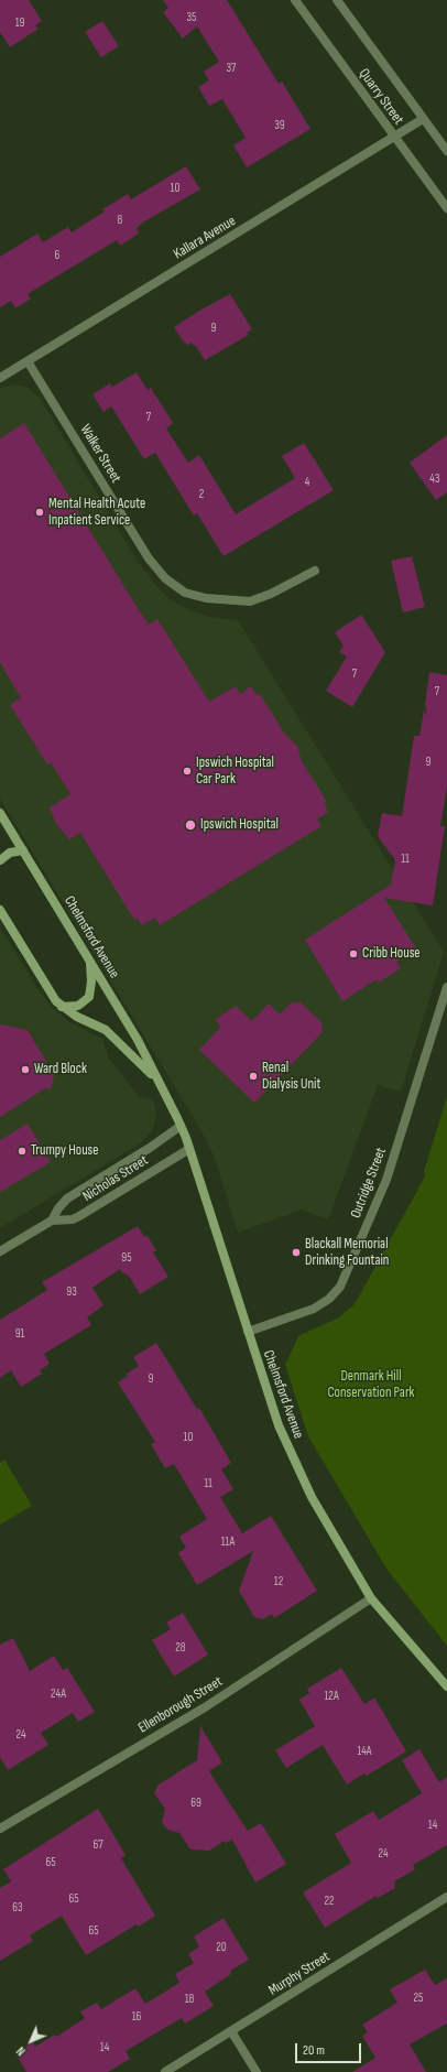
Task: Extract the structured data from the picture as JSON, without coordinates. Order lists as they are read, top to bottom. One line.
{"streets":{"street":["Quarry Street","Kallara Avenue","Walker Street","Chelmsford Avenue","Nicholas Street","Outridge Street","Ellenborough Street","Murphy Street"]},"crossings":[["Quarry Street","Kallara Avenue"],["Kallara Avenue","Walker Street"],["Chelmsford Avenue","Nicholas Street"],["Chelmsford Avenue","Outridge Street"],["Chelmsford Avenue","Ellenborough Street"]],"parks":["Denmark Hill Conservation Park"],"places":["Mental Health Acute Inpatient Service","Ipswich Hospital Car Park","Ipswich Hospital","Cribb House","Ward Block","Renal Dialysis Unit","Trumpy House","Blackall Memorial Drinking Fountain"],"house_numbers":["35","19","37","39","10","8","6","9","7","43","4","2","7","7","9","11","95","93","91","9","10","11","11A","12","28","24A","12A","24","14A","69","14","67","24","65","65","22","63","65","20","25","18","16","14"],"scale_bar":"20 m","north":"bottom left"}
